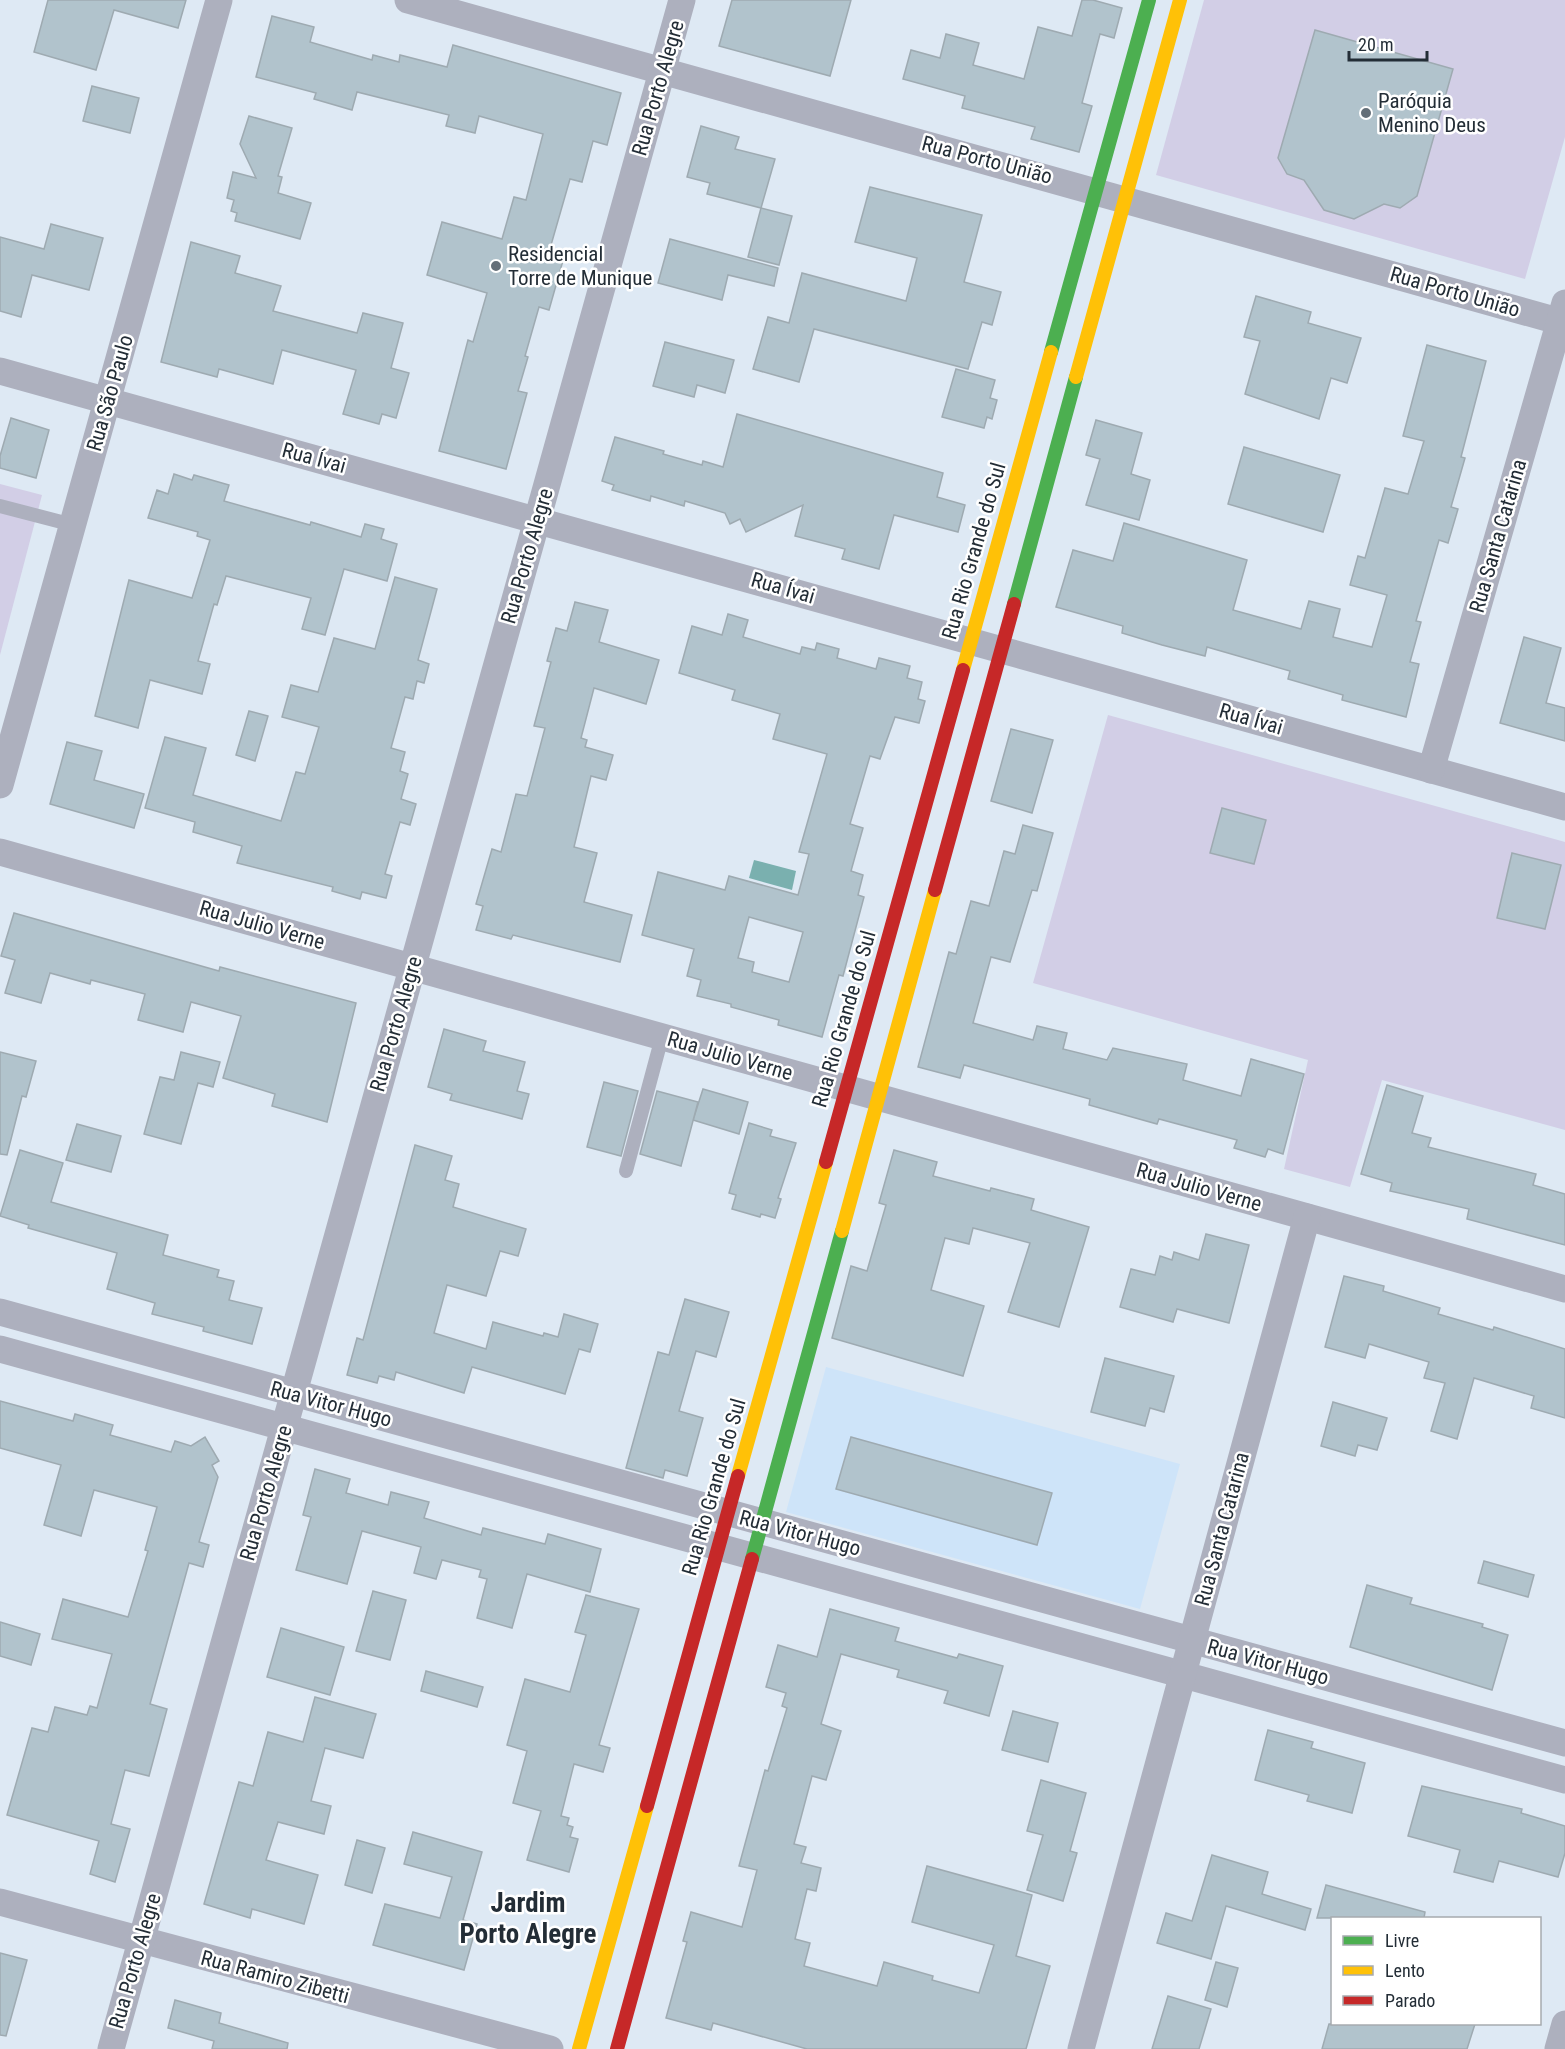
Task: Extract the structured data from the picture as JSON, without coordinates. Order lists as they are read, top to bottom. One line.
{"streets":{"street":["Rua Porto Alegre","Rua Porto União","Rua São Paulo","Rua Ívai","Rua Santa Catarina","Rua Rio Grande do Sul","Rua Julio Verne","Rua Vitor Hugo","Rua Ramiro Zibetti"]},"crossings":[["Rua Porto Alegre","Rua Porto União"],["Rua Porto Alegre","Rua Ívai"],["Rua Porto Alegre","Rua Julio Verne"],["Rua Porto Alegre","Rua Vitor Hugo"],["Rua Porto Alegre","Rua Ramiro Zibetti"],["Rua Porto União","Rua Santa Catarina"],["Rua Porto União","Rua Rio Grande do Sul"],["Rua São Paulo","Rua Ívai"],["Rua Ívai","Rua Santa Catarina"],["Rua Ívai","Rua Rio Grande do Sul"],["Rua Santa Catarina","Rua Julio Verne"],["Rua Santa Catarina","Rua Vitor Hugo"],["Rua Rio Grande do Sul","Rua Julio Verne"],["Rua Rio Grande do Sul","Rua Vitor Hugo"]],"districts":["Jardim Porto Alegre"],"places":["Paróquia Menino Deus","Residencial Torre de Munique"],"legend":["Livre","Lento","Parado"],"scale_bar":"20 m"}
